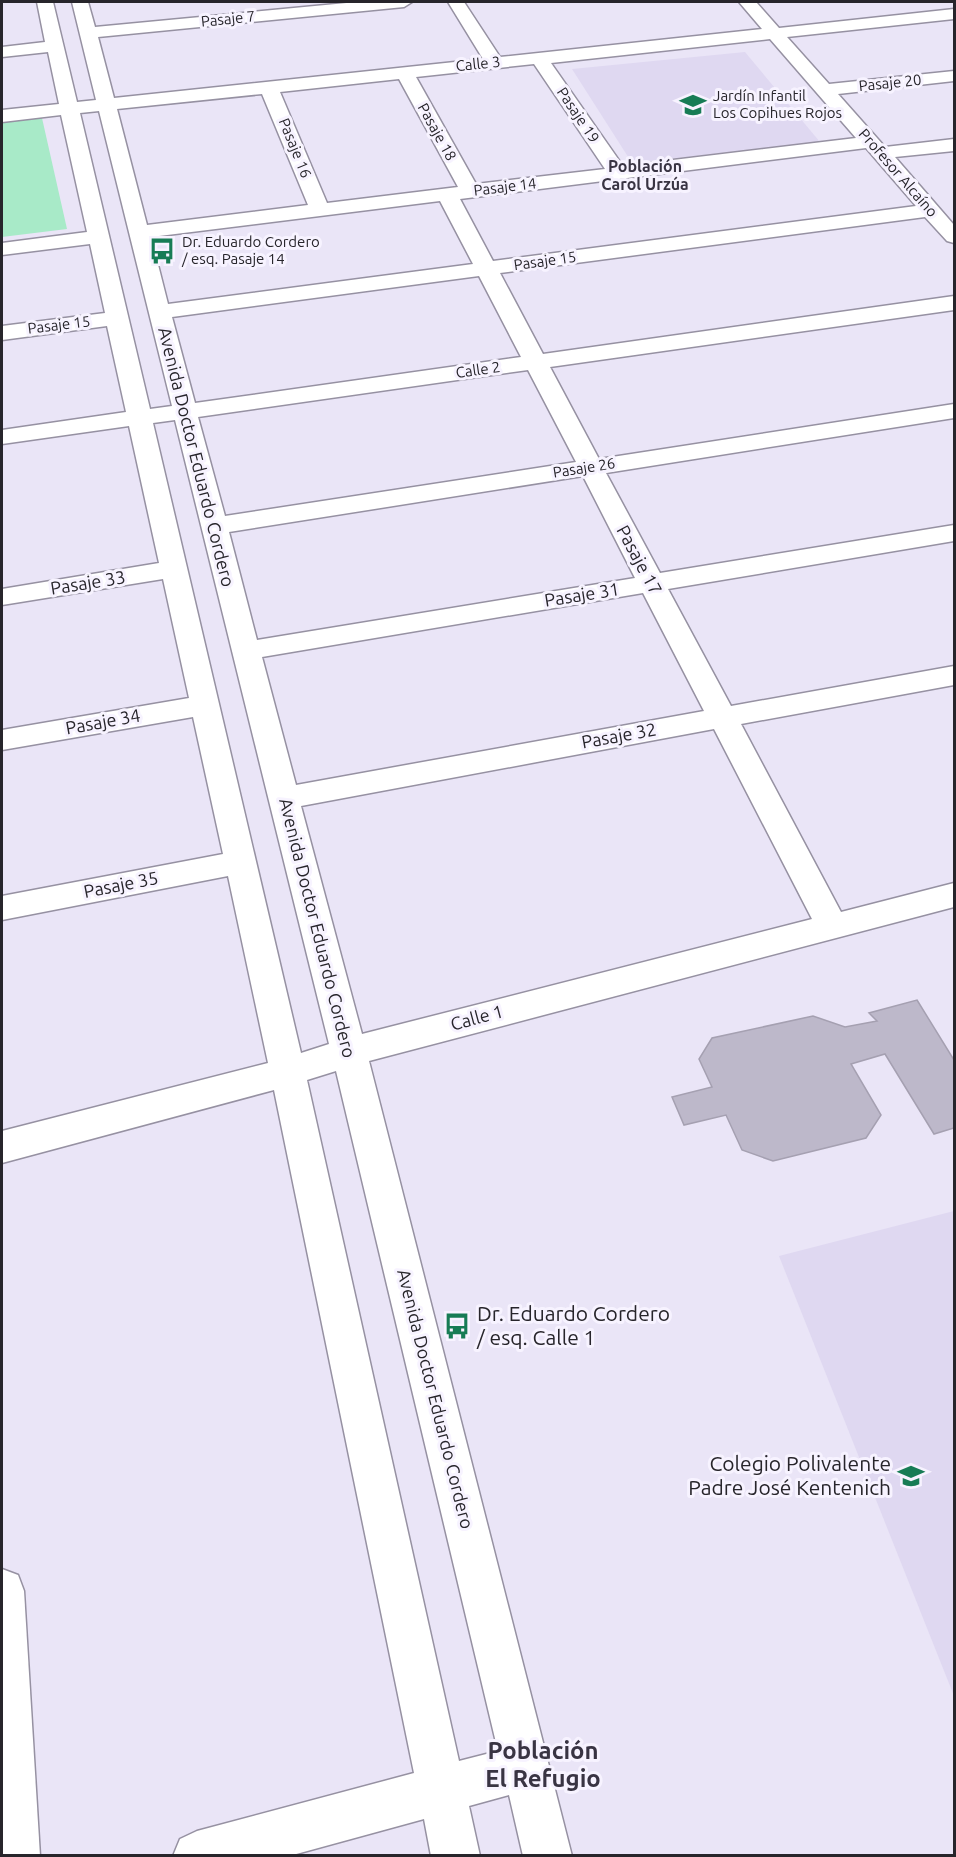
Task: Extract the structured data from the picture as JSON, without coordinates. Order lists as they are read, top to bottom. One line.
{"streets":{"street":["Pasaje 7","Calle 3","Pasaje 20","Pasaje 19","Pasaje 18","Pasaje 16","Profesor Alcaíno","Pasaje 14","Pasaje 15","Calle 2","Avenida Doctor Eduardo Cordero","Pasaje 26","Pasaje 17","Pasaje 33","Pasaje 31","Pasaje 34","Pasaje 32","Pasaje 35","Calle 1"]},"crossings":[["Pasaje 7","Avenida Doctor Eduardo Cordero"],["Calle 3","Pasaje 19"],["Calle 3","Pasaje 18"],["Calle 3","Pasaje 16"],["Calle 3","Profesor Alcaíno"],["Calle 3","Avenida Doctor Eduardo Cordero"],["Pasaje 20","Profesor Alcaíno"],["Pasaje 19","Pasaje 14"],["Pasaje 18","Pasaje 14"],["Pasaje 18","Pasaje 17"],["Pasaje 16","Pasaje 14"],["Profesor Alcaíno","Pasaje 14"],["Profesor Alcaíno","Pasaje 15"],["Pasaje 14","Avenida Doctor Eduardo Cordero"],["Pasaje 14","Pasaje 17"],["Pasaje 15","Avenida Doctor Eduardo Cordero"],["Pasaje 15","Pasaje 17"],["Calle 2","Avenida Doctor Eduardo Cordero"],["Calle 2","Pasaje 17"],["Avenida Doctor Eduardo Cordero","Pasaje 26"],["Avenida Doctor Eduardo Cordero","Pasaje 31"],["Avenida Doctor Eduardo Cordero","Pasaje 32"],["Avenida Doctor Eduardo Cordero","Calle 1"],["Pasaje 26","Pasaje 17"],["Pasaje 17","Pasaje 31"],["Pasaje 17","Pasaje 32"],["Pasaje 17","Calle 1"]],"districts":["Población Carol Urzúa","Población El Refugio"],"places":{"school or university":["Jardín Infantil Los Copihues Rojos","Colegio Polivalente Padre José Kentenich"],"bus stop":["Dr. Eduardo Cordero / esq. Pasaje 14","Dr. Eduardo Cordero / esq. Calle 1"]}}
